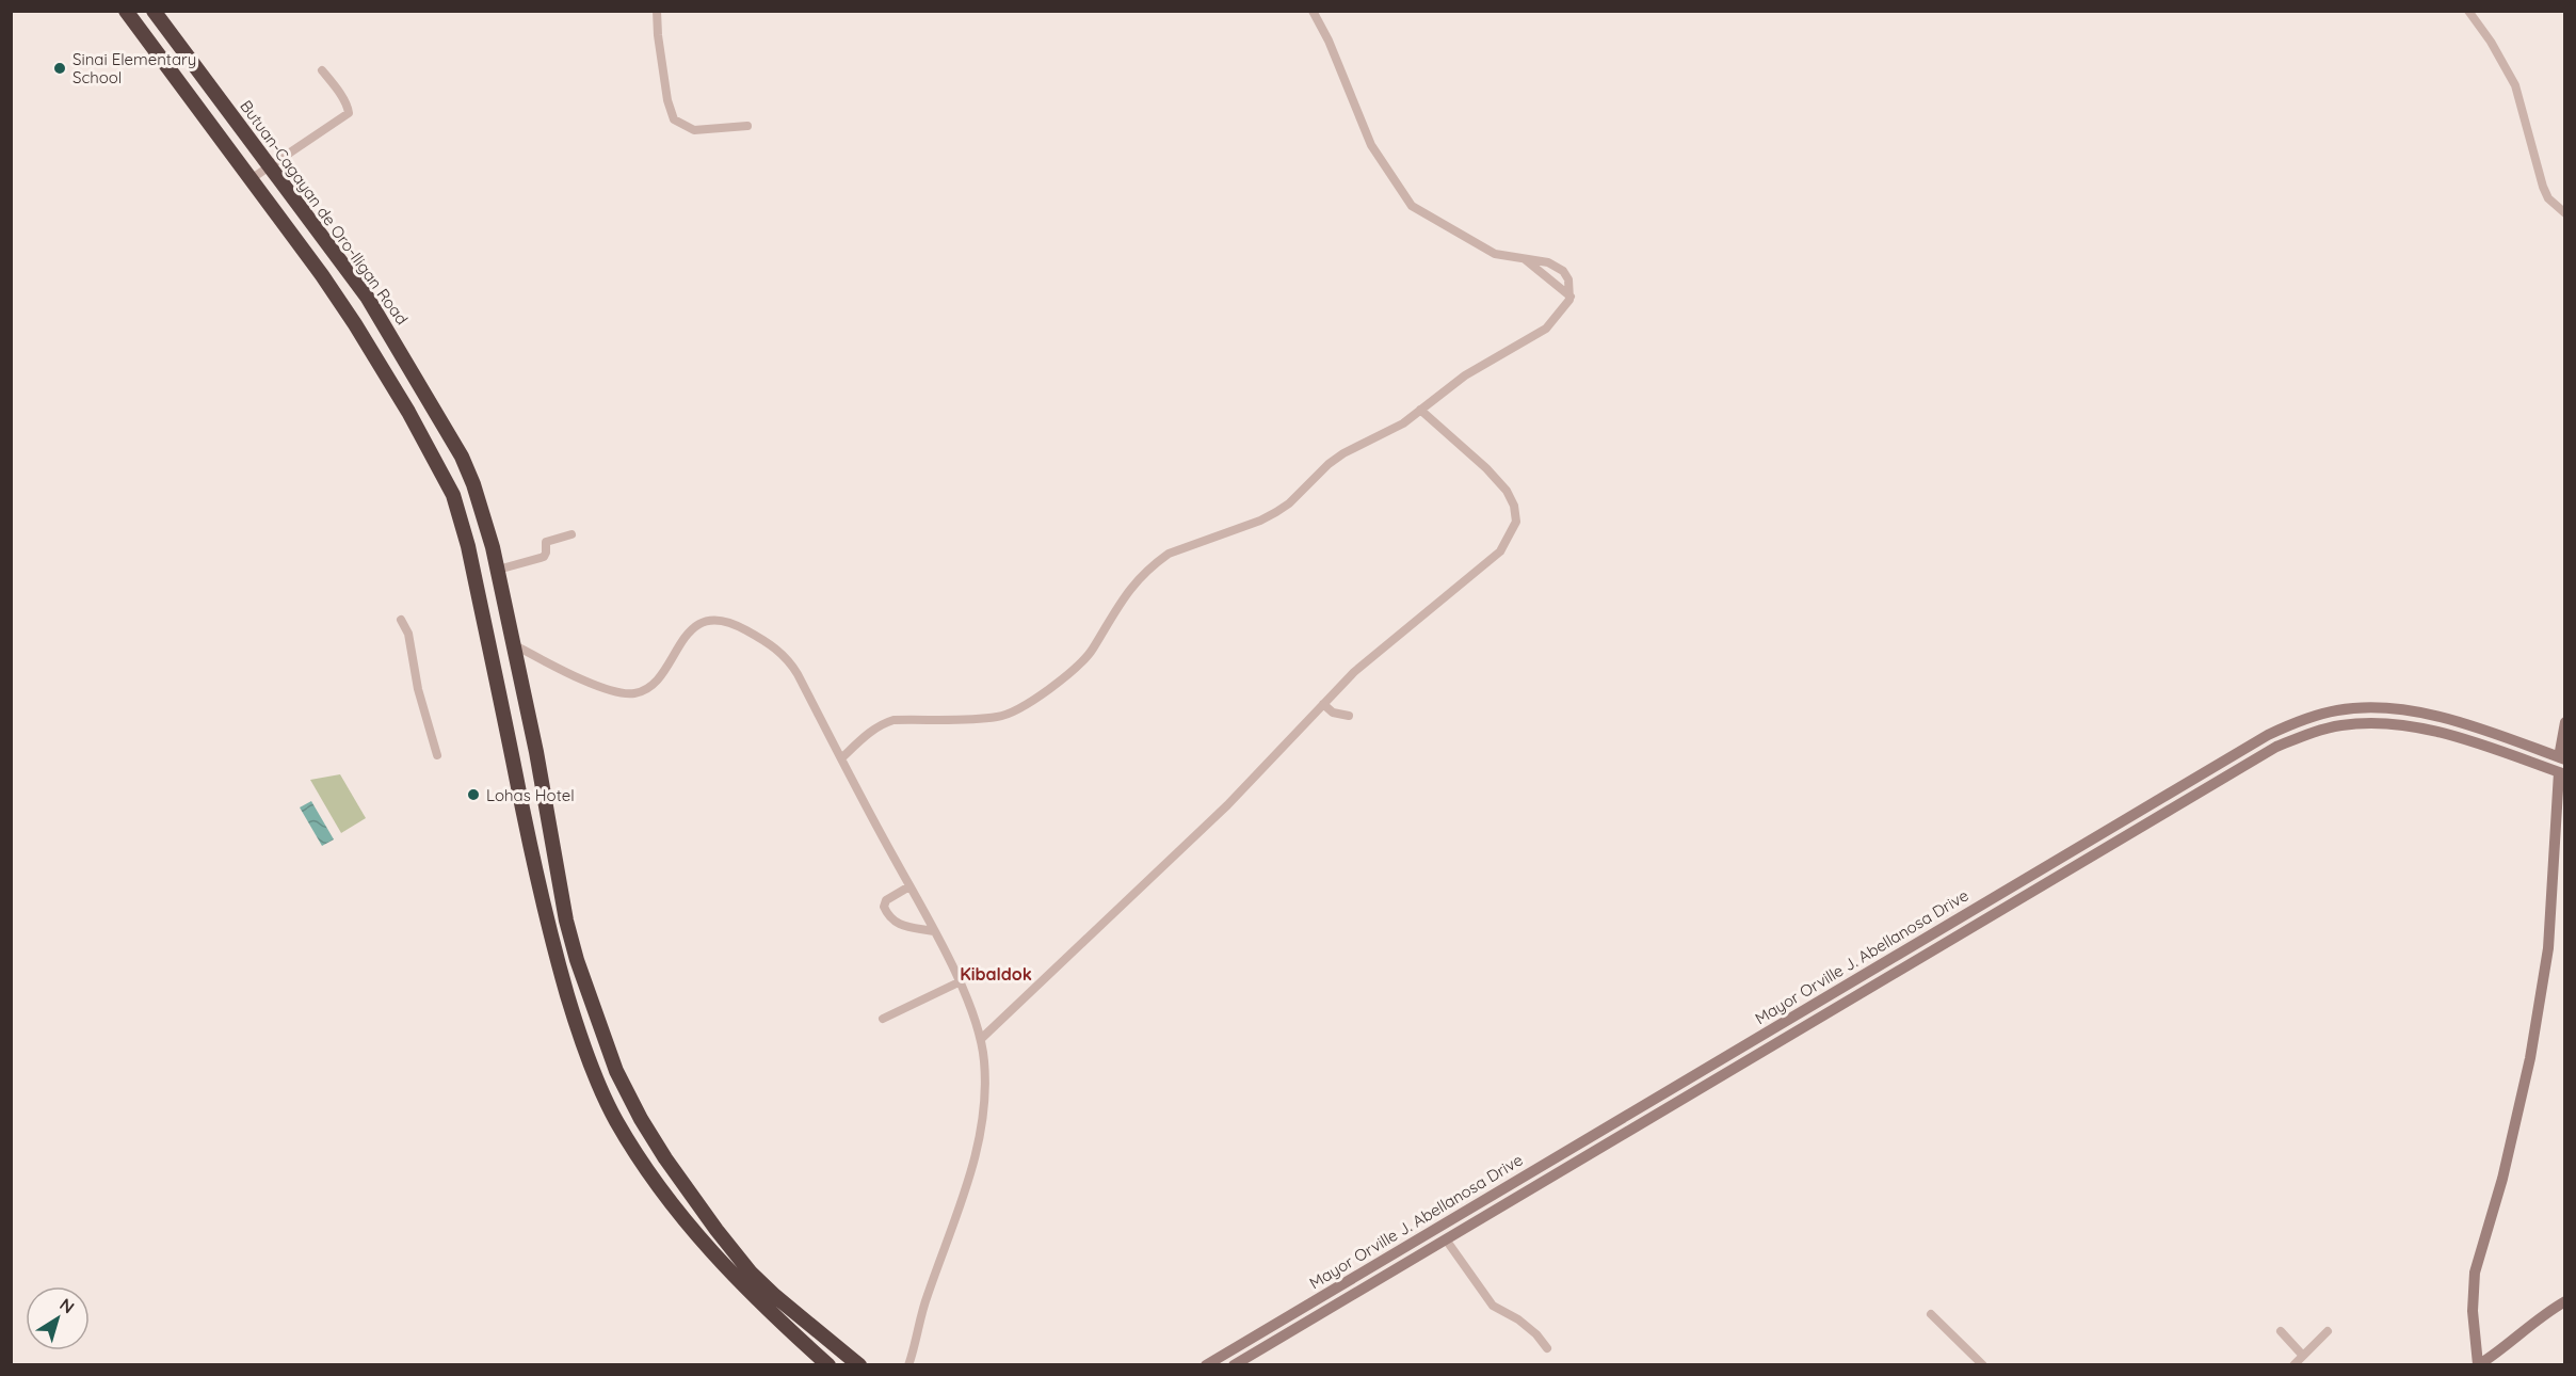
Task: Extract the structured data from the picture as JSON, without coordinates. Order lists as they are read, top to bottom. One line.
{"streets":{"highway":["Butuan-Cagayan de Oro-Iligan Road"],"main road":["Mayor Orville J. Abellanosa Drive"]},"districts":["Kibaldok"],"places":["Sinai Elementary School","Lohas Hotel"],"north":"top right"}
